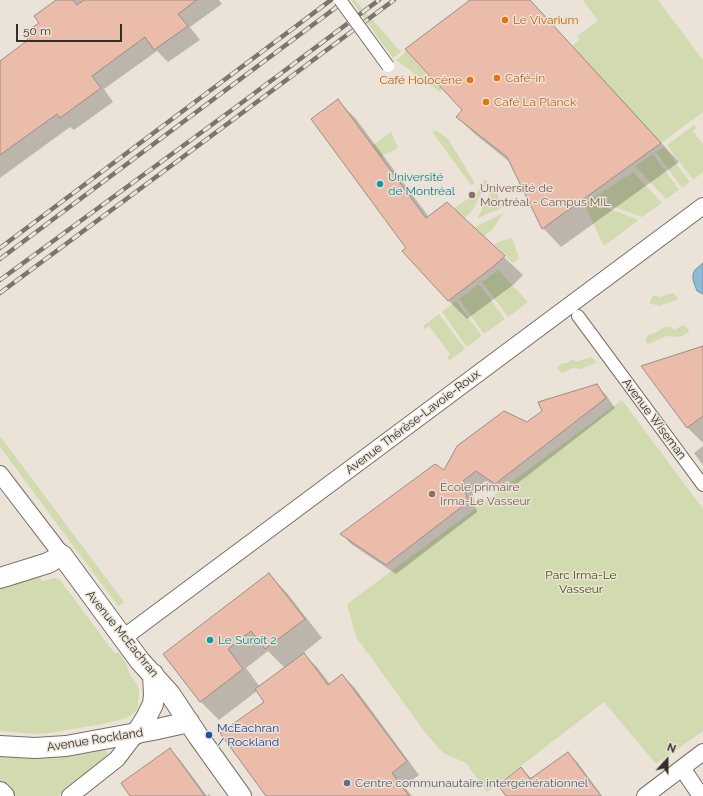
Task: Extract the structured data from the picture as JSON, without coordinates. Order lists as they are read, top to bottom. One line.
{"streets":{"street":["Avenue Wiseman","Avenue Thérèse-Lavoie-Roux","Avenue McEachran","Avenue Rockland"]},"crossings":[["Avenue Thérèse-Lavoie-Roux","Avenue McEachran"],["Avenue McEachran","Avenue Rockland"]],"parks":["Parc Irma-Le Vasseur"],"places":["Le Vivarium","Café-in","Café Holocène","Café La Planck","Université de Montréal","Université de Montréal - Campus MIL","École primaire Irma-Le Vasseur","Le Suroît 2","McEachran / Rockland","Centre communautaire intergénérationnel"],"scale_bar":"50 m","north":"top"}
